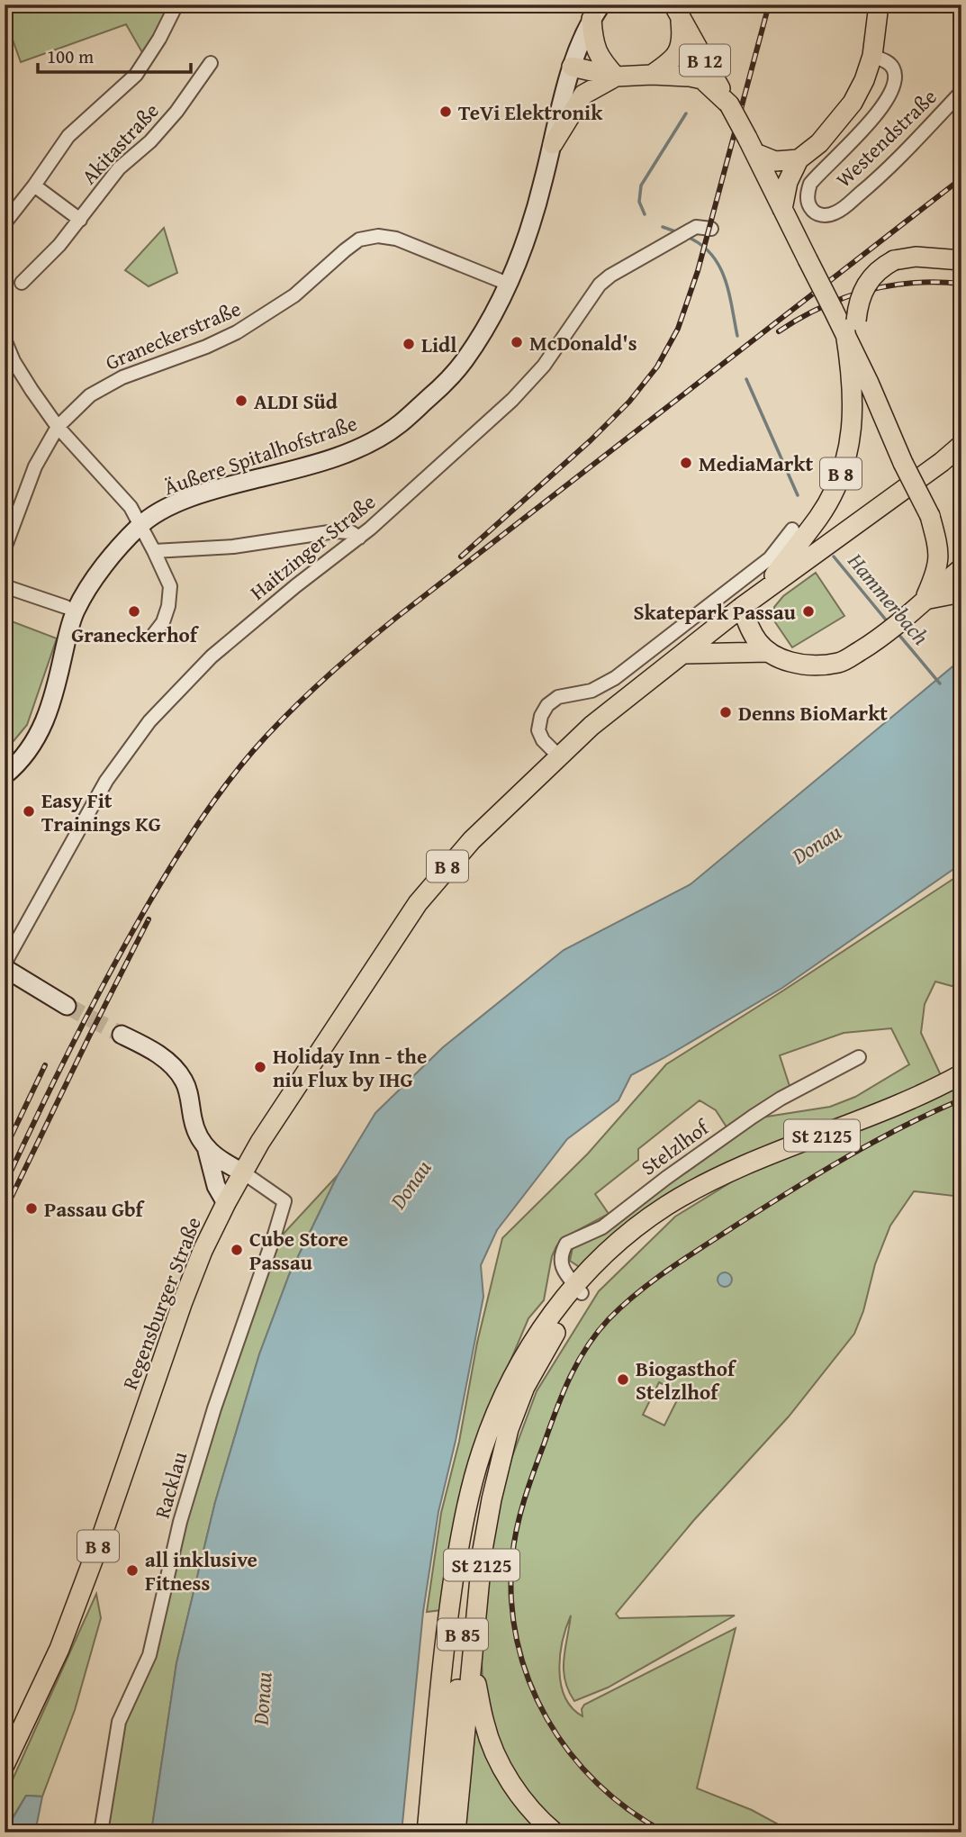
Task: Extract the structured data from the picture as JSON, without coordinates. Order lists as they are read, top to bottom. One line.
{"streets":{"main road":["B 12","B 8","St 2125","Regensburger Straße","B 85"],"street":["Westendstraße","Akitastraße","Graneckerstraße","Äußere Spitalhofstraße","Haitzinger Straße","Stelzlhof","Racklau"]},"crossings":[["B 12","B 8"],["Graneckerstraße","Äußere Spitalhofstraße"],["B 8","Regensburger Straße"],["St 2125","Stelzlhof"],["St 2125","B 85"],["Regensburger Straße","Racklau"]],"water":["Hammerbach","Donau"],"places":["TeVi Elektronik","McDonald's","Lidl","ALDI Süd","MediaMarkt","Graneckerhof","Skatepark Passau","Denns BioMarkt","Easy Fit Trainings KG","Holiday Inn - the niu Flux by IHG","Passau Gbf","Cube Store Passau","Biogasthof Stelzlhof","all inklusive Fitness"],"scale_bar":"100 m"}
